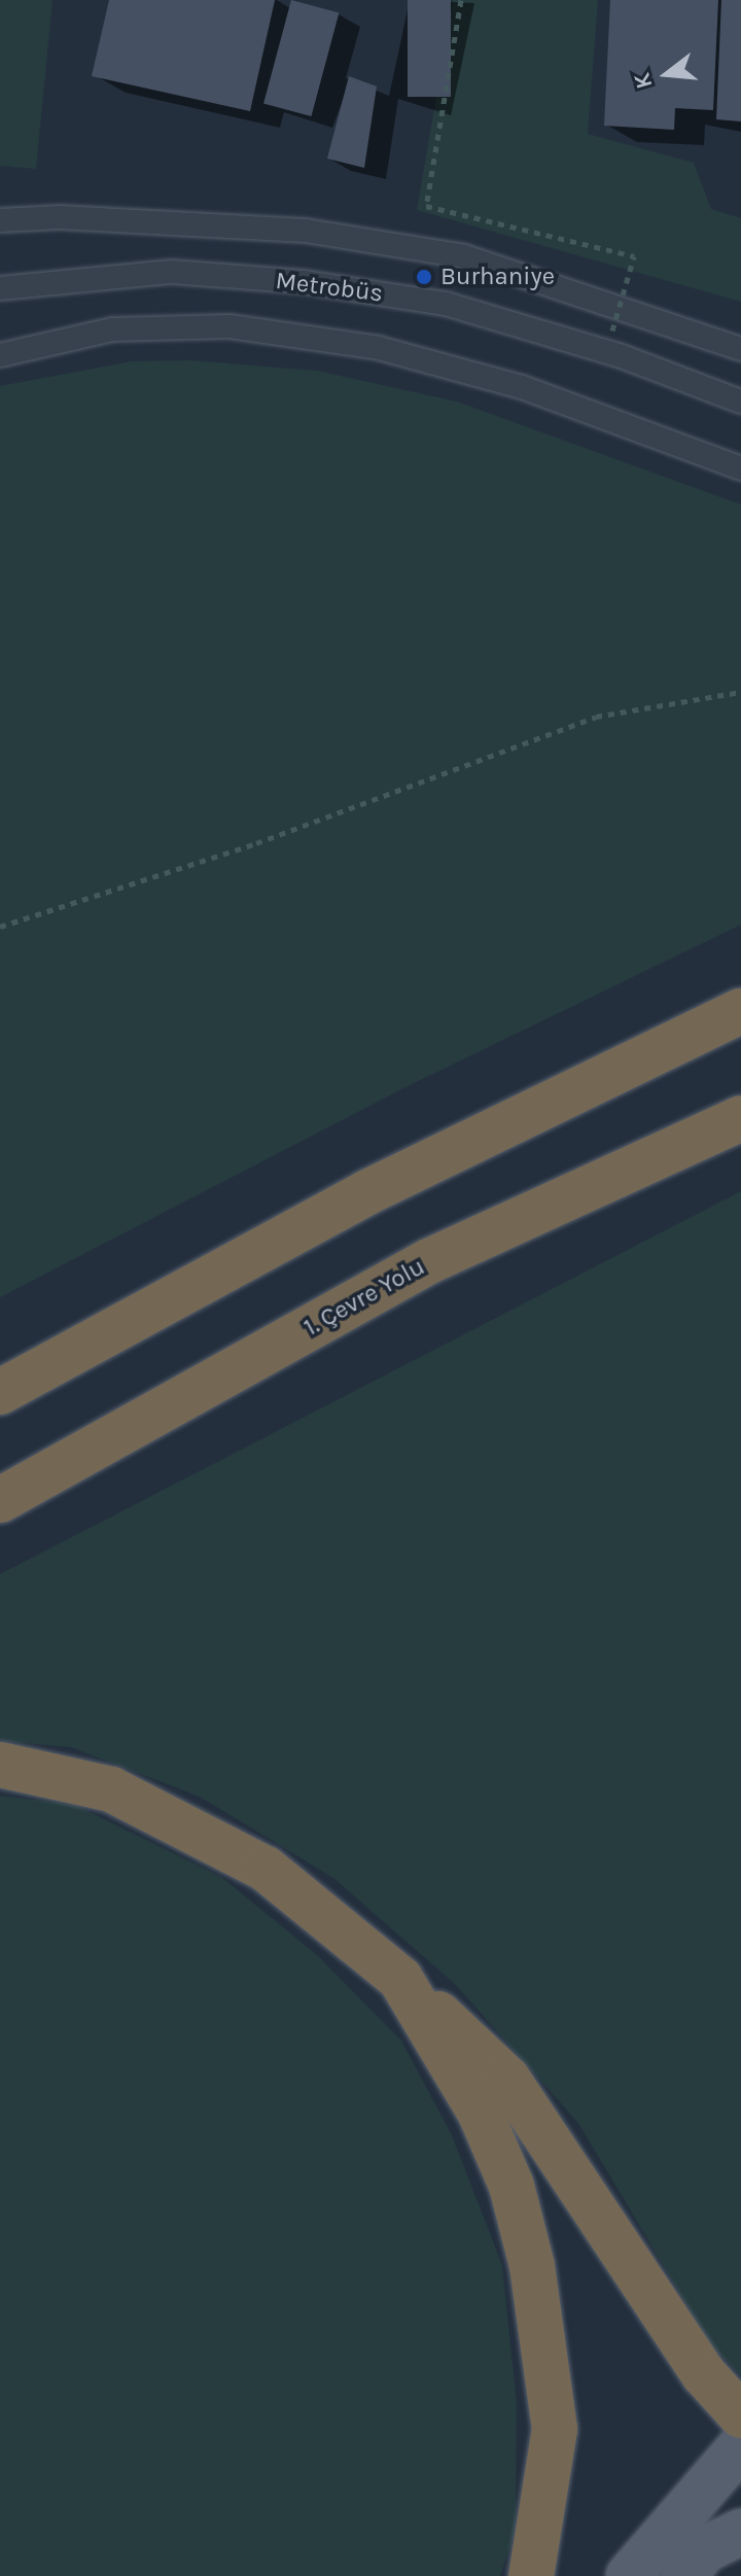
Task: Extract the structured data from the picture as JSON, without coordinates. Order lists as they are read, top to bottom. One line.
{"streets":{"highway":["1. Çevre Yolu"],"lane":["Metrobüs"]},"places":["Burhaniye"],"north":"left"}
